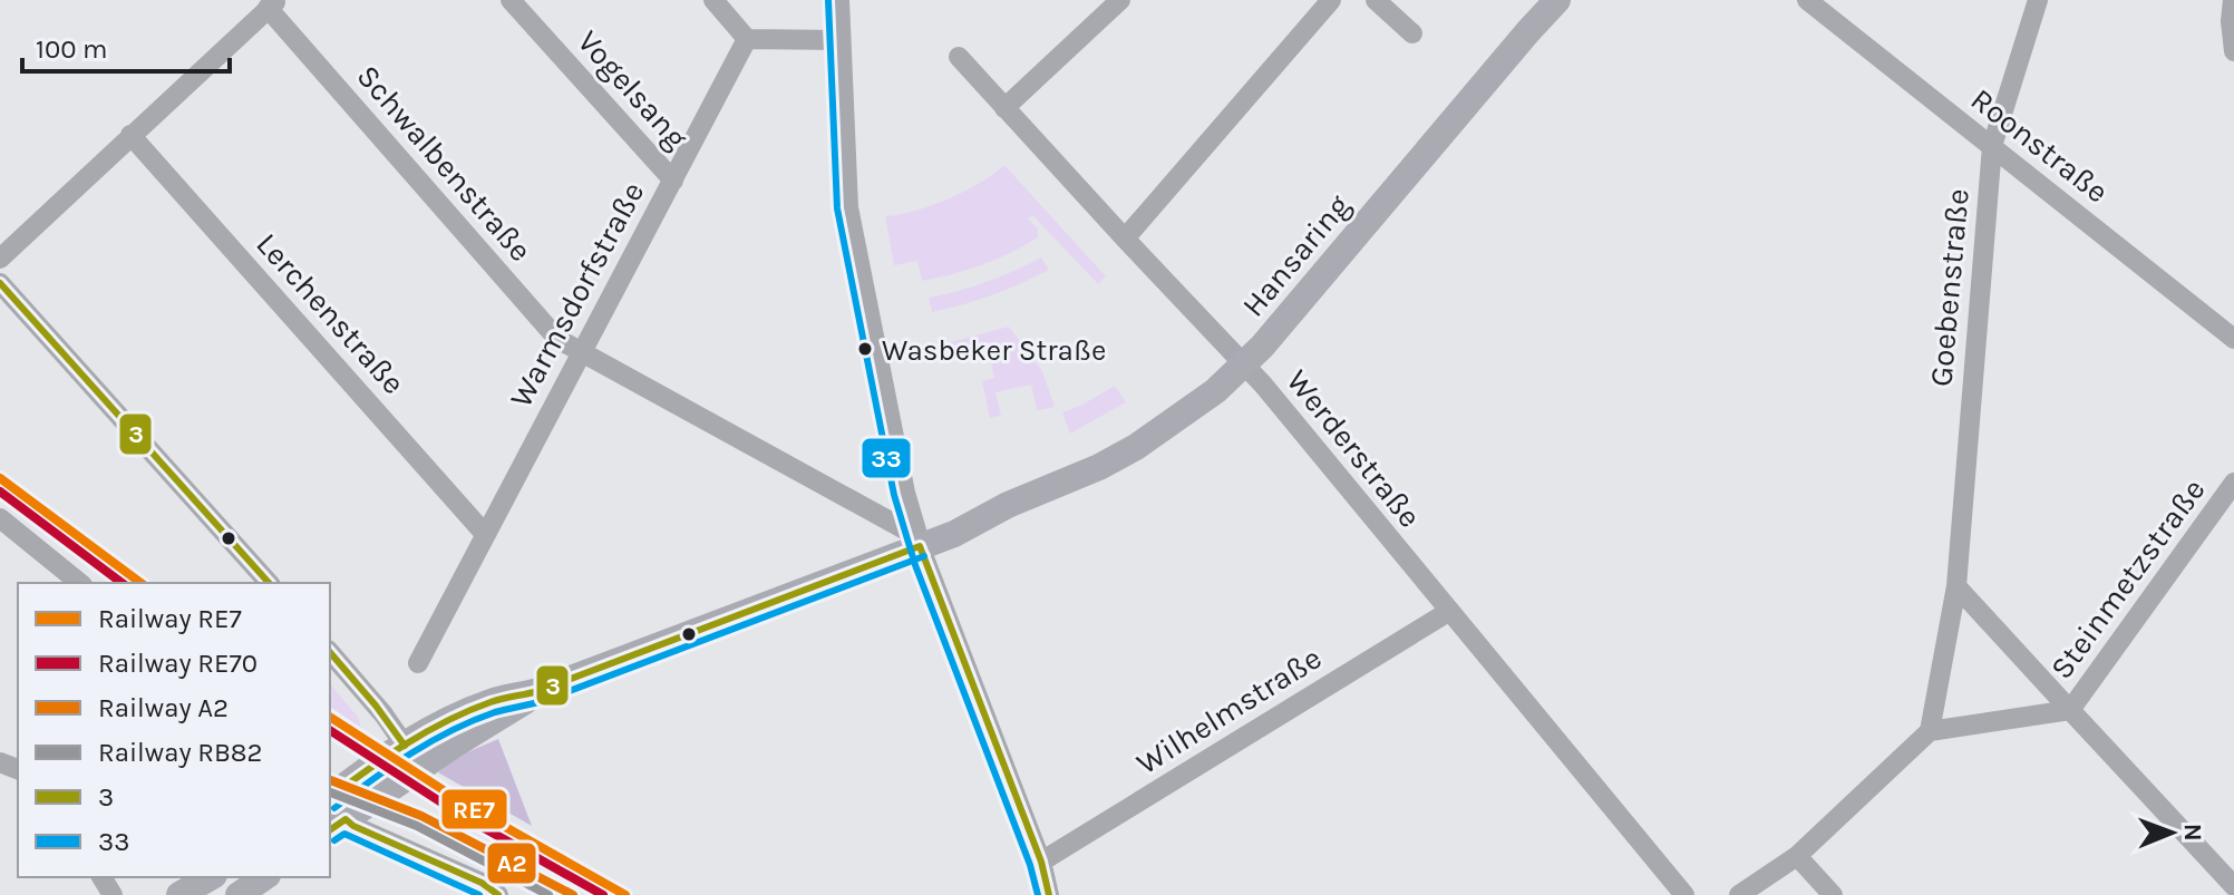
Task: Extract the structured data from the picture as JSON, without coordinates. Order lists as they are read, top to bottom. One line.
{"streets":{"main road":["Hansaring"],"street":["Vogelsang","Roonstraße","Schwalbenstraße","Goebenstraße","Warmsdorfstraße","Lerchenstraße","Werderstraße","Steinmetzstraße","Wilhelmstraße"]},"crossings":[["Vogelsang","Warmsdorfstraße"],["Roonstraße","Goebenstraße"],["Schwalbenstraße","Hansaring"],["Schwalbenstraße","Warmsdorfstraße"],["Hansaring","Werderstraße"],["Warmsdorfstraße","Lerchenstraße"],["Werderstraße","Wilhelmstraße"]],"places":["Wasbeker Straße"],"lines":["transit line 33","transit line 3","rail line RE7","rail line RE70","rail line A2","rail line RB82"],"legend":["Railway RE7","Railway RE70","Railway A2","Railway RB82","3","33"],"scale_bar":"100 m","north":"right"}
